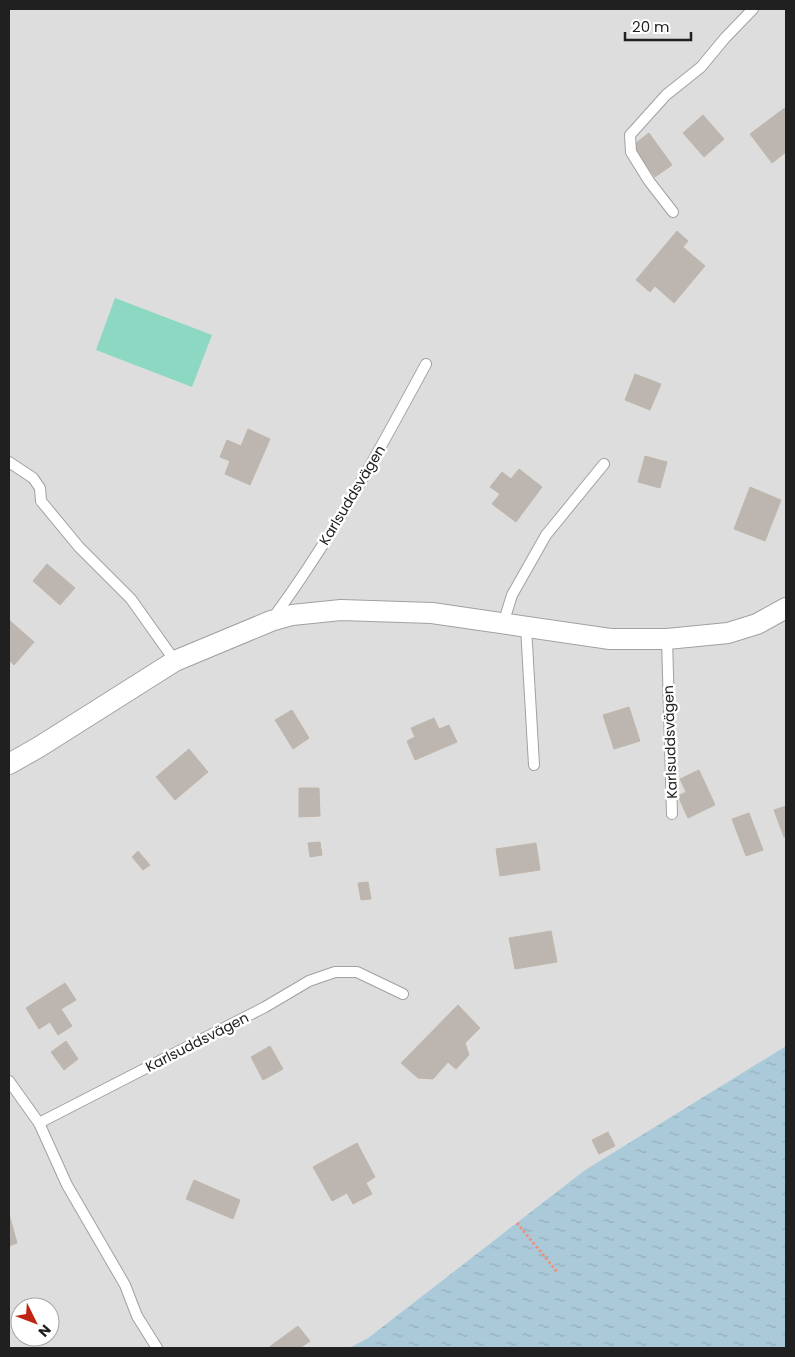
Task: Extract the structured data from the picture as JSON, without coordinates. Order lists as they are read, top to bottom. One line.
{"streets":{"street":["Karlsuddsvägen"]},"scale_bar":"20 m","north":"bottom right"}
